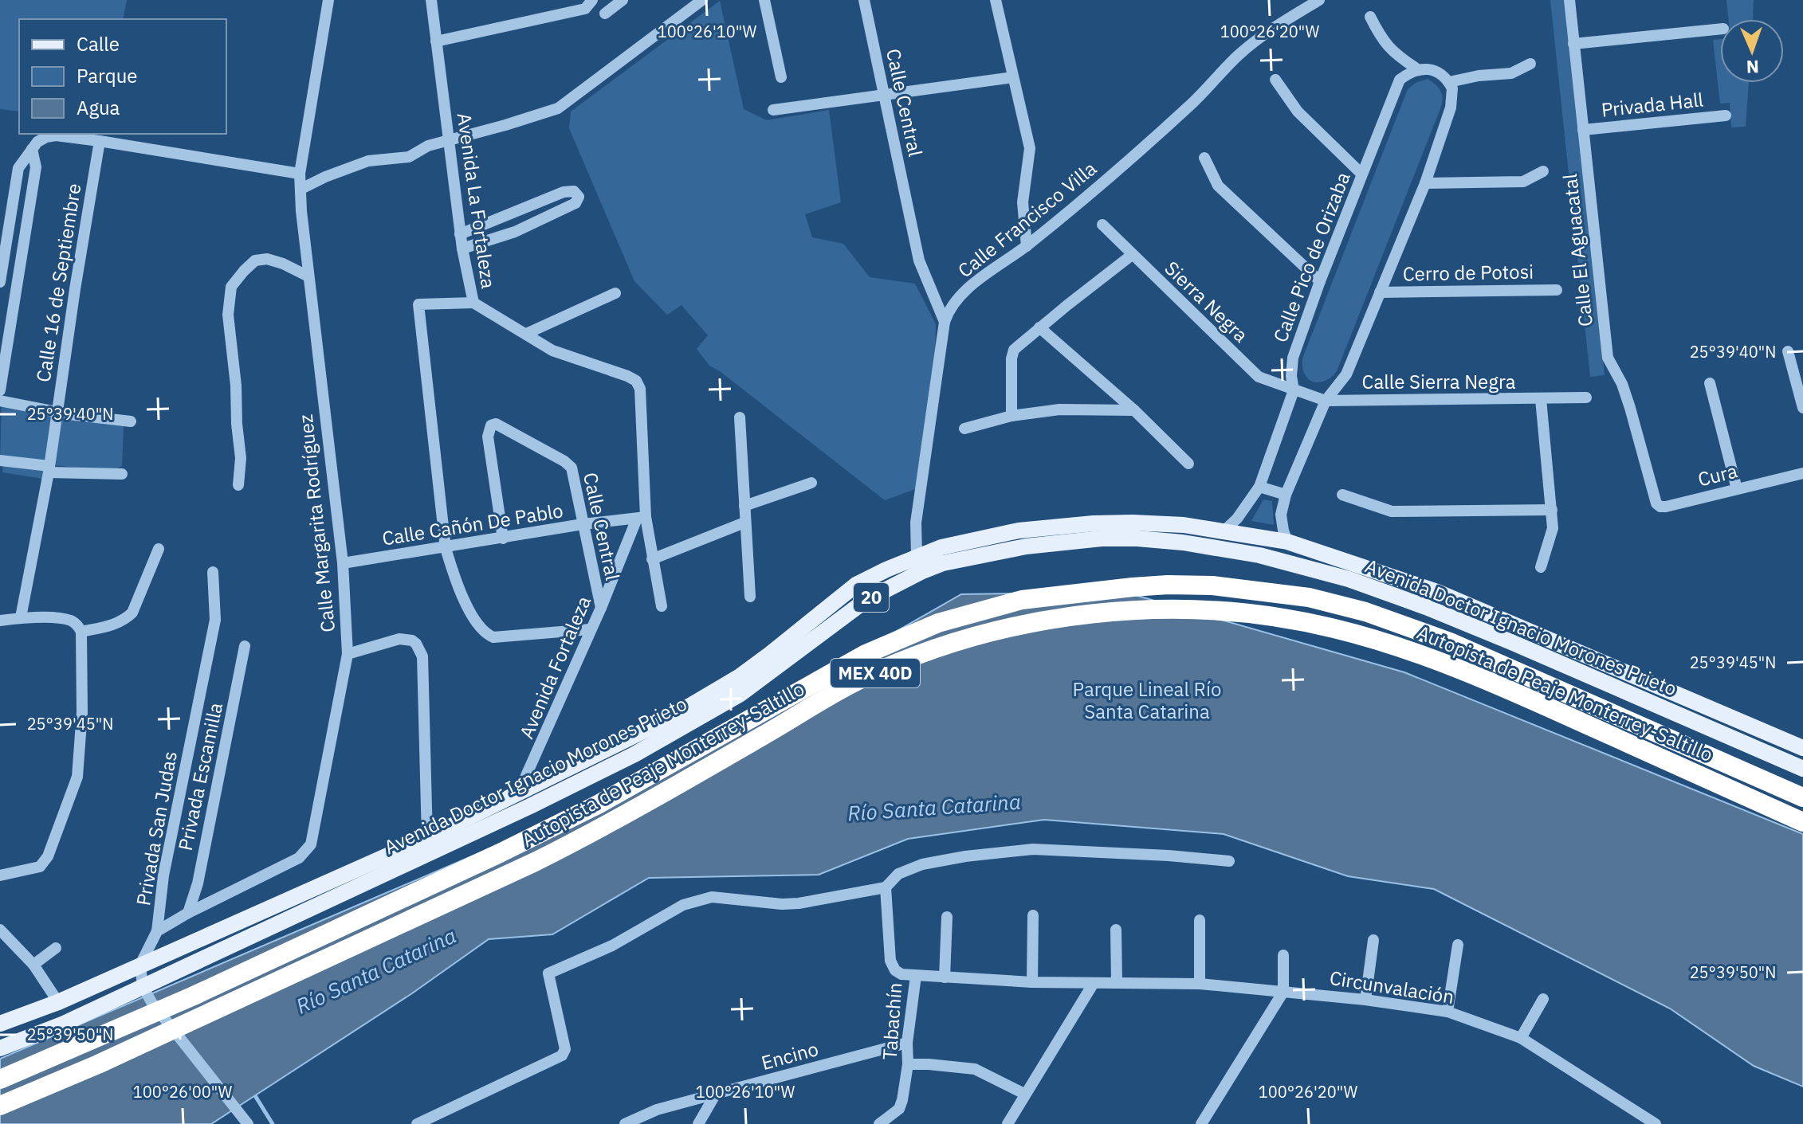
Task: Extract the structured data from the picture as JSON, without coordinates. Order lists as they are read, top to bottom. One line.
{"streets":{"highway":["MEX 40D","Autopista de Peaje Monterrey-Saltillo"],"main road":["20","Avenida Doctor Ignacio Morones Prieto"],"street":["Calle Central","Privada Hall","Avenida La Fortaleza","Calle Francisco Villa","Calle El Aguacatal","Calle Pico de Orizaba","Cerro de Potosi","Calle 16 de Septiembre","Sierra Negra","Calle Sierra Negra","Cura","Calle Margarita Rodríguez","Calle Cañón De Pablo","Avenida Fortaleza","Privada Escamilla","Privada San Judas","Circunvalación","Tabachín","Encino"]},"crossings":[["Calle Central","Calle Francisco Villa"],["Calle Central","Calle Cañón De Pablo"],["Calle Central","Avenida Fortaleza"],["Privada Hall","Calle El Aguacatal"],["Avenida La Fortaleza","Calle Cañón De Pablo"],["Avenida La Fortaleza","Avenida Fortaleza"],["Calle Francisco Villa","Avenida Doctor Ignacio Morones Prieto"],["Calle El Aguacatal","Cura"],["Calle Pico de Orizaba","Sierra Negra"],["Calle Pico de Orizaba","Calle Sierra Negra"],["Calle Pico de Orizaba","Avenida Doctor Ignacio Morones Prieto"],["Sierra Negra","Calle Sierra Negra"],["Calle Margarita Rodríguez","Calle Cañón De Pablo"],["Calle Margarita Rodríguez","Privada Escamilla"],["Calle Margarita Rodríguez","Privada San Judas"],["Calle Cañón De Pablo","Avenida Fortaleza"],["Avenida Doctor Ignacio Morones Prieto","Avenida Fortaleza"],["Circunvalación","Tabachín"],["Tabachín","Encino"]],"water":["Río Santa Catarina"],"parks":["Parque Lineal Río Santa Catarina"],"legend":["Calle","Parque","Agua"],"north":"bottom","coordinates":["100°26'10\"W","100°26'20\"W","25°39'40\"N","25°39'45\"N","25°39'50\"N","100°26'00\"W"]}
